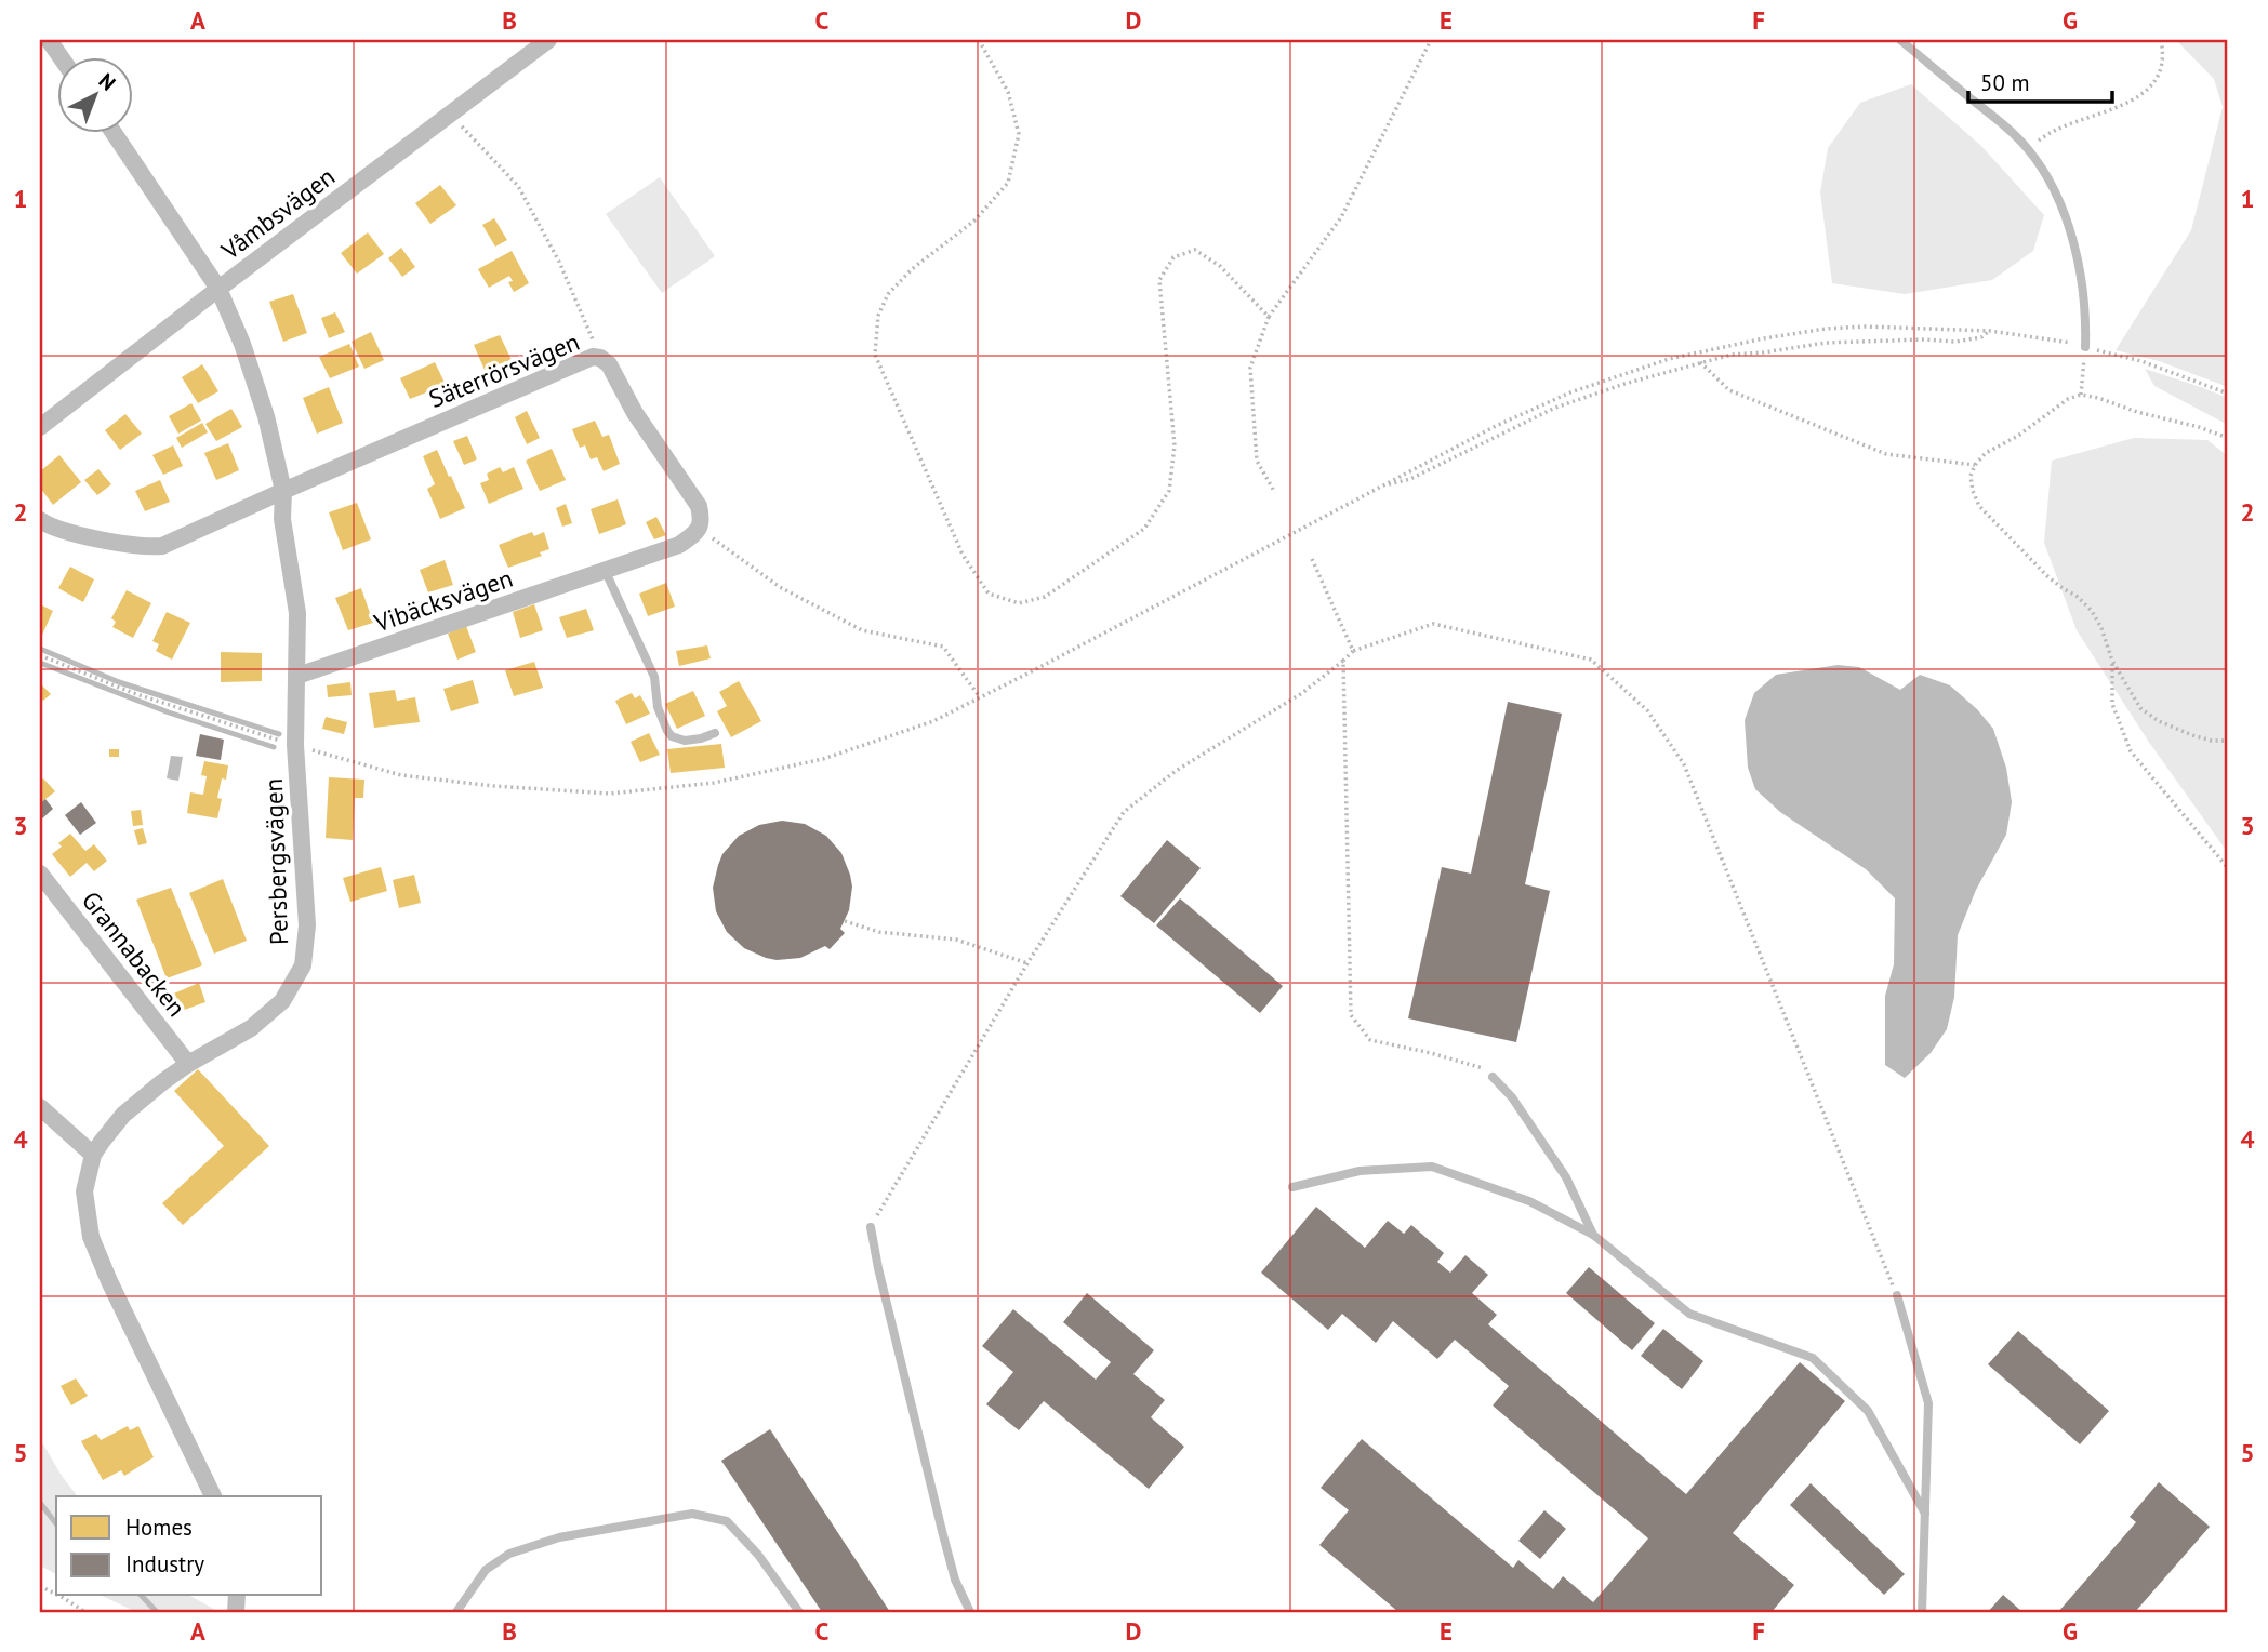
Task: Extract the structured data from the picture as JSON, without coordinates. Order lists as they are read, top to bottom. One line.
{"streets":{"street":["Våmbsvägen","Säterrörsvägen","Vibäcksvägen","Persbergsvägen","Grannabacken"]},"crossings":[["Våmbsvägen","Persbergsvägen"],["Säterrörsvägen","Vibäcksvägen"],["Säterrörsvägen","Persbergsvägen"],["Vibäcksvägen","Persbergsvägen"],["Persbergsvägen","Grannabacken"]],"legend":["Homes","Industry"],"scale_bar":"50 m","north":"top right","grid":{"columns":["A","B","C","D","E","F","G"],"rows":["1","2","3","4","5"]}}
